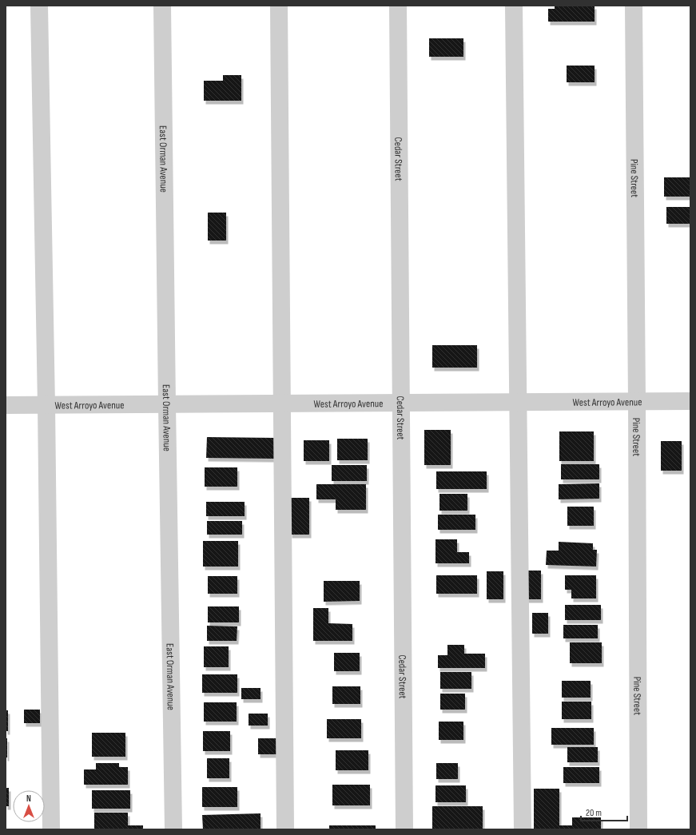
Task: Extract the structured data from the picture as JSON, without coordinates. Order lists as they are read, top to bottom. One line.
{"streets":{"street":["East Orman Avenue","Cedar Street","Pine Street","West Arroyo Avenue"]},"crossings":[["East Orman Avenue","West Arroyo Avenue"],["Cedar Street","West Arroyo Avenue"],["Pine Street","West Arroyo Avenue"]],"scale_bar":"20 m","north":"top"}
